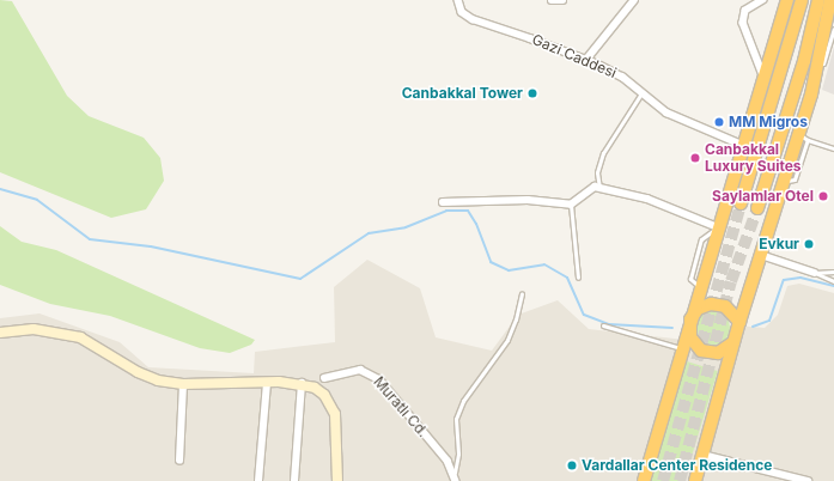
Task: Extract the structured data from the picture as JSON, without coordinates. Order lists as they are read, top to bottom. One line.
{"streets":{"street":["Gazi Caddesi","Muratlı Cd."]},"places":["Canbakkal Tower","MM Migros","Canbakkal Luxury Suites","Saylamlar Otel","Evkur","Vardallar Center Residence"]}
